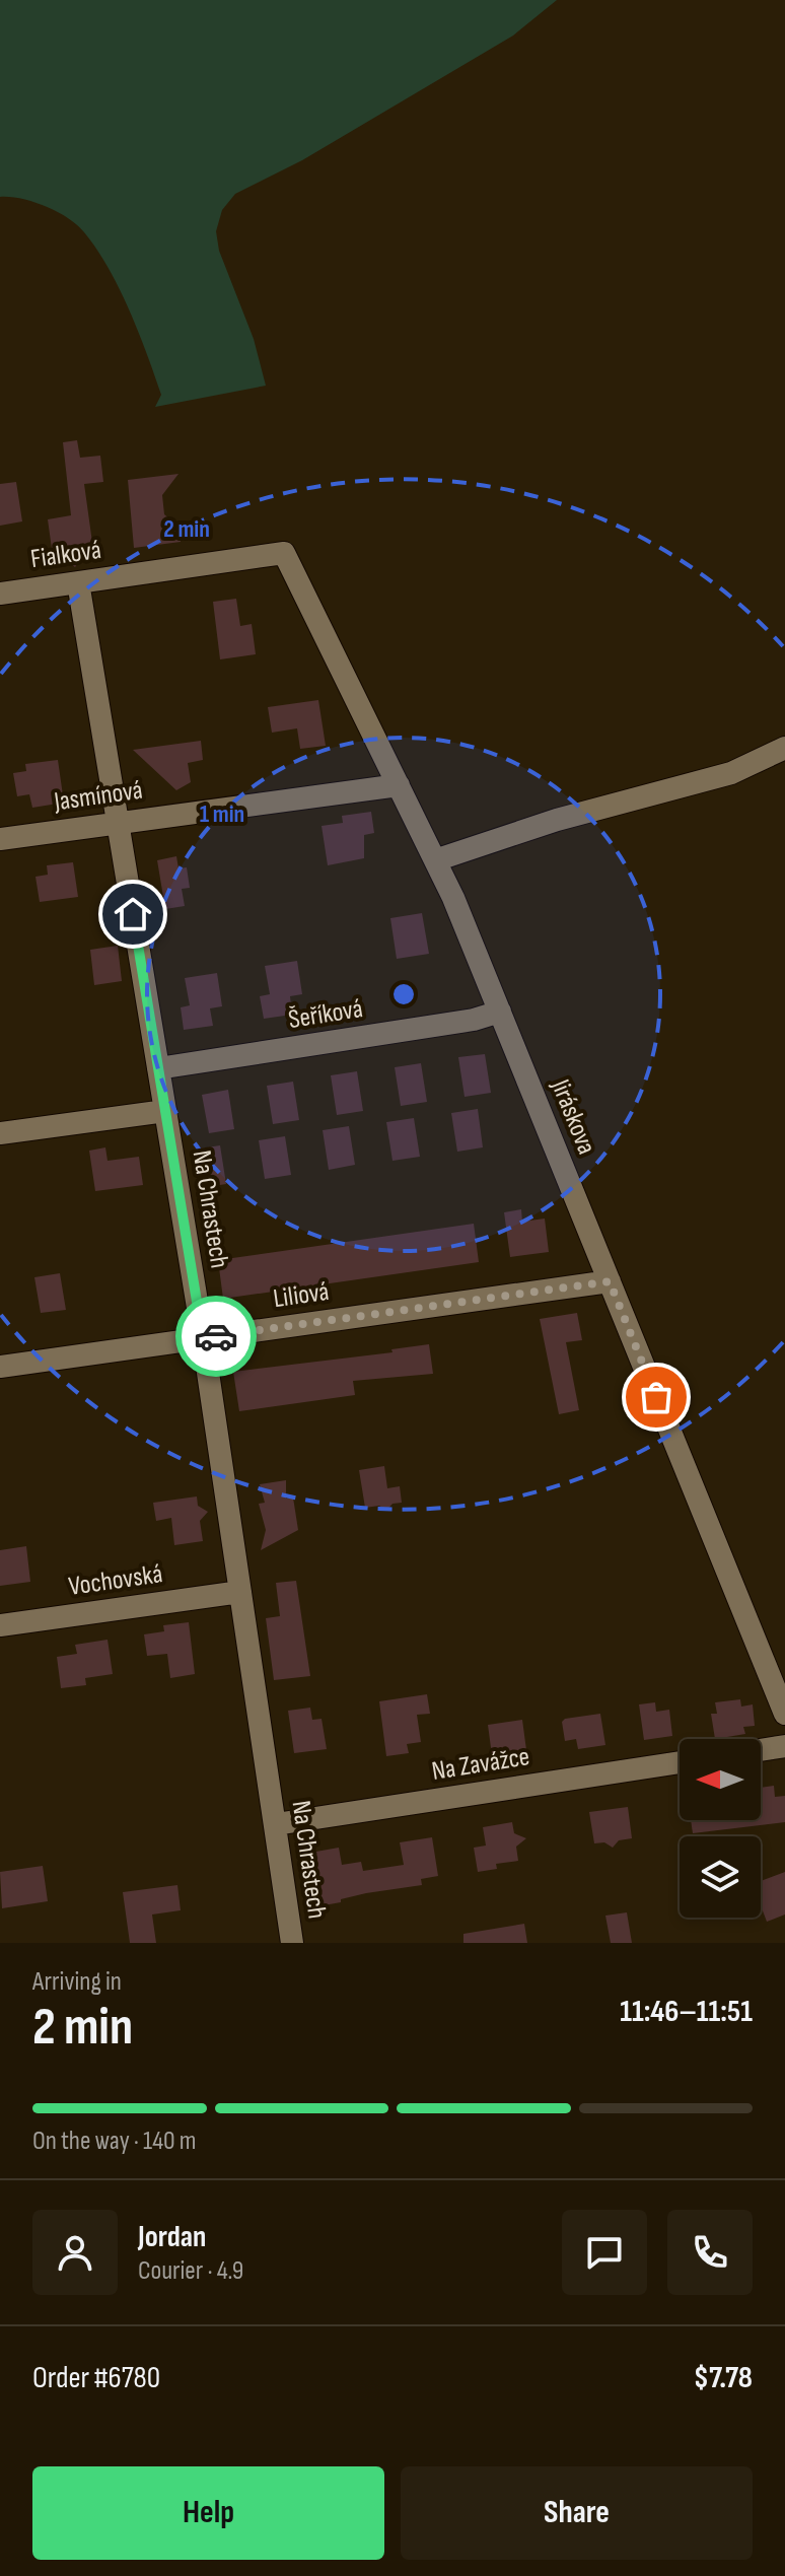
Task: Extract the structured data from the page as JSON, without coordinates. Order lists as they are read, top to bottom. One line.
{"streets":{"street":["Fialková","Jasmínová","Šeříková","Jiráskova","Na Chrastech","Liliová","Vochovská","Na Zavážce"]},"crossings":[["Fialková","Jiráskova"],["Fialková","Na Chrastech"],["Jasmínová","Jiráskova"],["Jasmínová","Na Chrastech"],["Šeříková","Jiráskova"],["Šeříková","Na Chrastech"],["Jiráskova","Liliová"],["Na Chrastech","Liliová"],["Na Chrastech","Vochovská"],["Na Chrastech","Na Zavážce"]],"north":"left","page":{"heading":["2 min","Arriving in","11:46–11:51"],"panel":["Jordan","Courier · 4.9","Order #6780","$7.78"],"bar":"On the way · 140 m","buttons":["Help","Share"]},"rings":["2 min","1 min"]}
